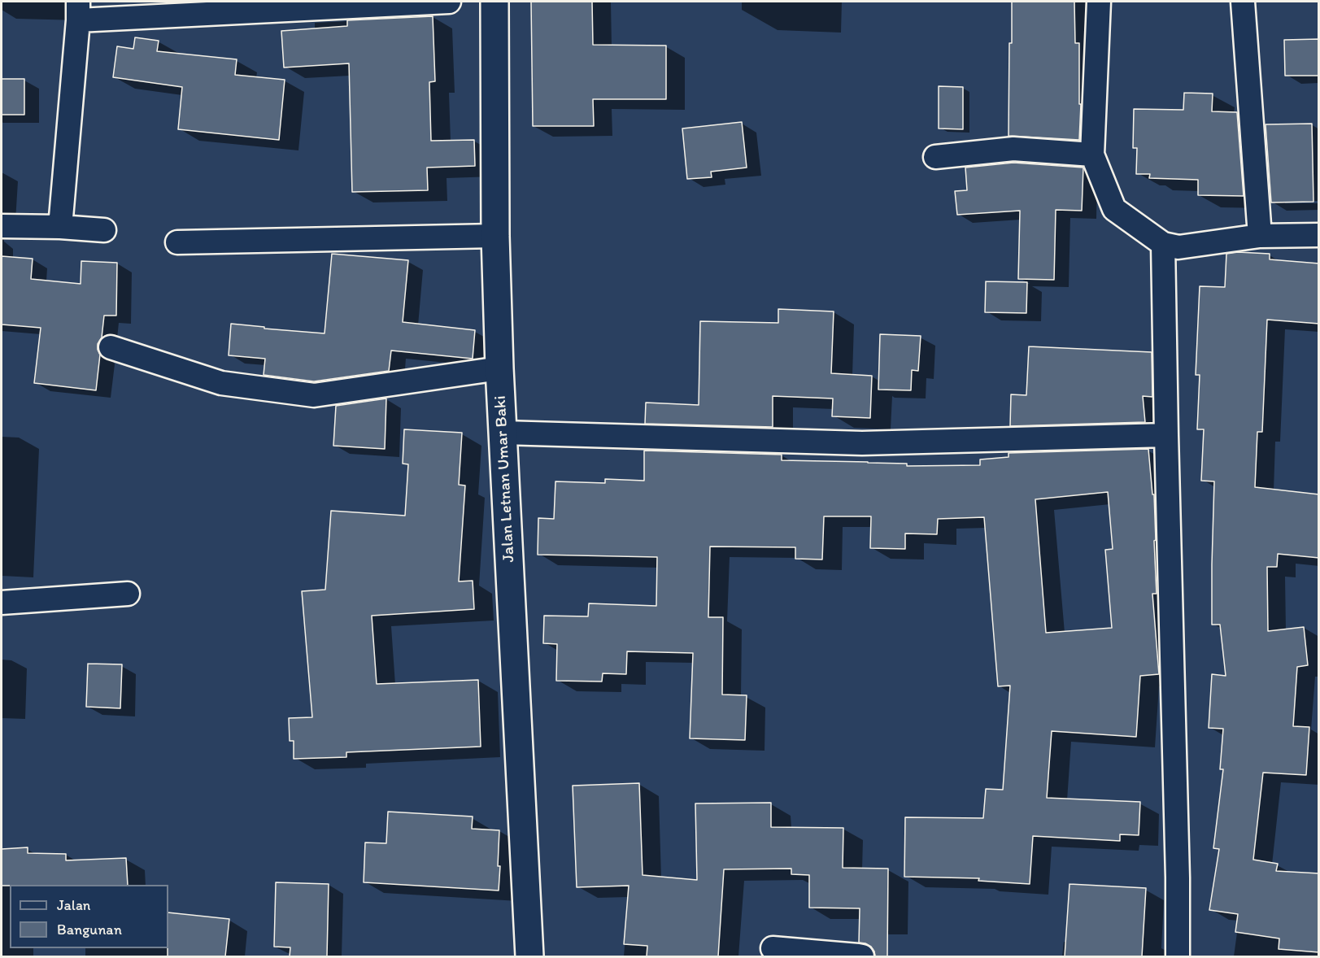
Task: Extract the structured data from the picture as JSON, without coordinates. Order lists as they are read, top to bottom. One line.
{"streets":{"street":["Jalan Letnan Umar Baki"]},"legend":["Jalan","Bangunan"]}
